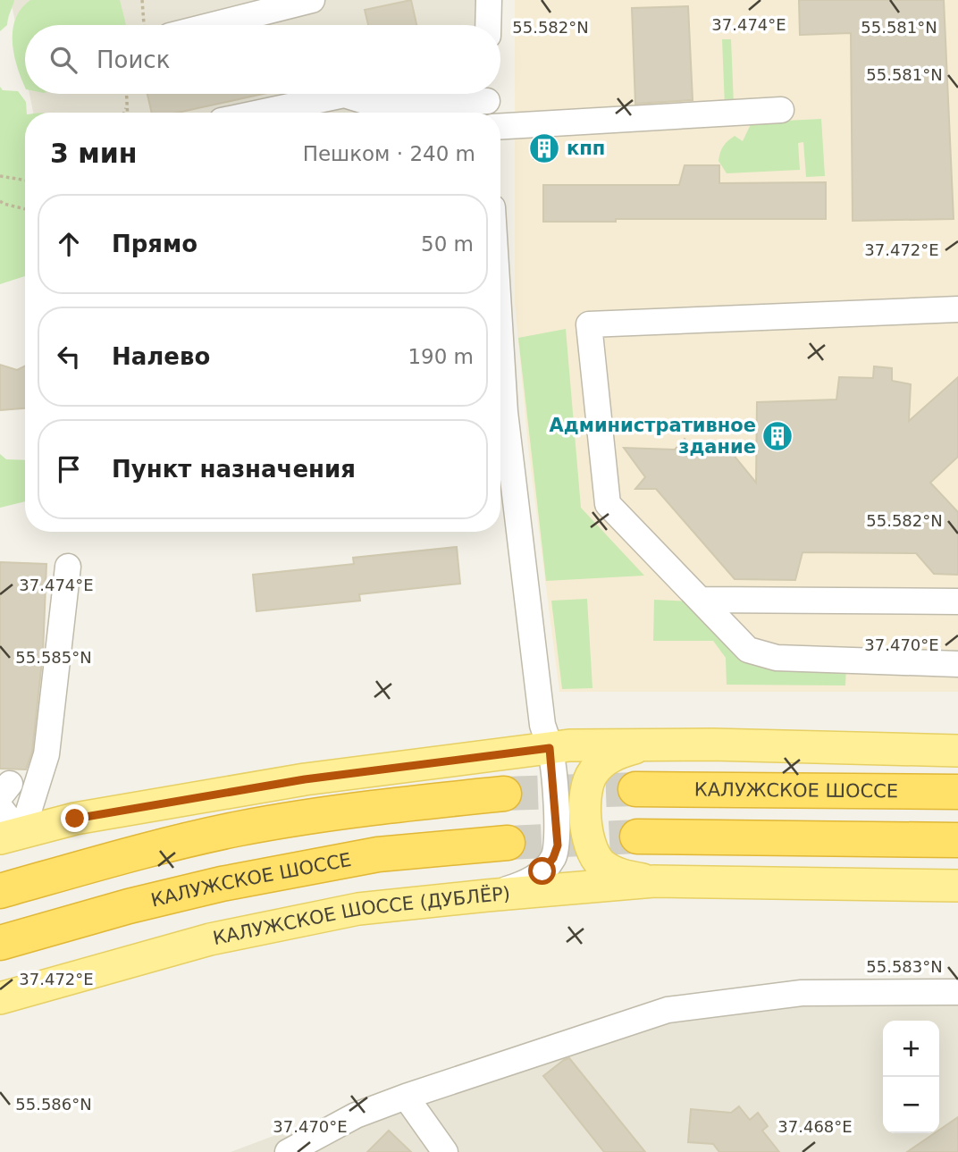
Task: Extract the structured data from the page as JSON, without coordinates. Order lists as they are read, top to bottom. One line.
{"streets":{"highway":["КАЛУЖСКОЕ ШОССЕ"],"main road":["КАЛУЖСКОЕ ШОССЕ (ДУБЛЁР)"]},"places":{"building":["кпп","Административное здание"]},"page":{"search":"Поиск","heading":["3 мин","Пешком · 240 m"],"list":[["Прямо","50 m"],["Налево","190 m"],"Пункт назначения"],"map_buttons":["+","−"]},"coordinates":["37.474°E","55.582°N","55.581°N","37.472°E","37.470°E","55.585°N","55.583°N","55.586°N","37.468°E"]}
